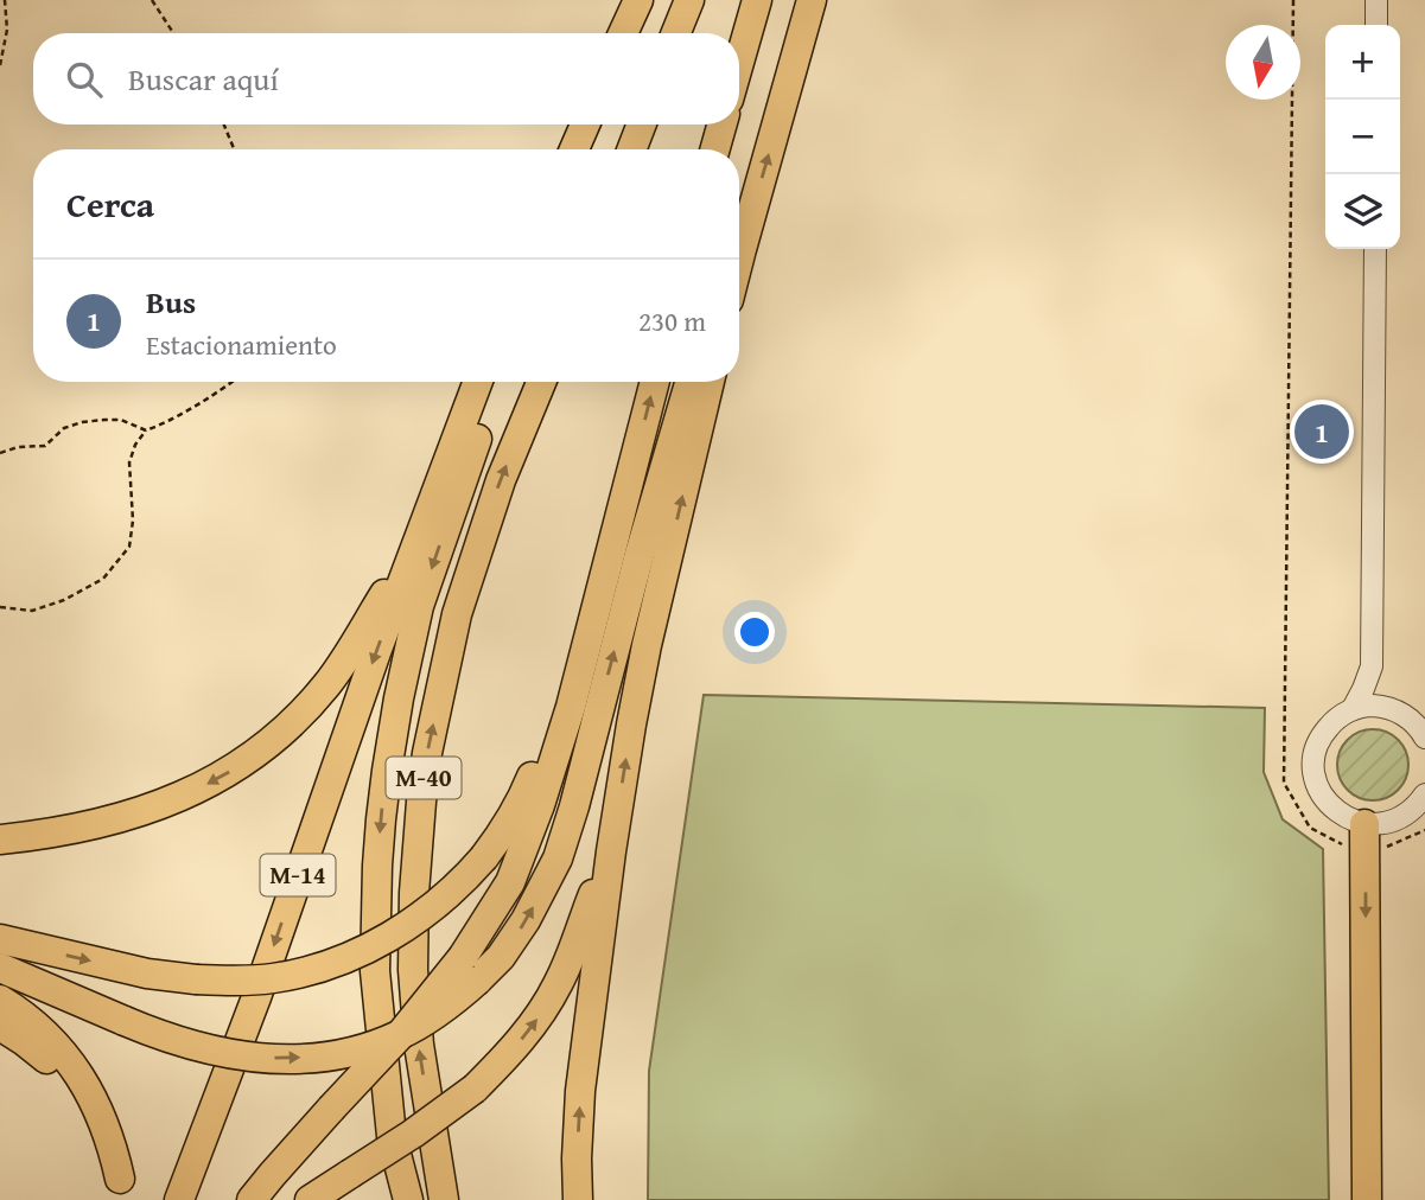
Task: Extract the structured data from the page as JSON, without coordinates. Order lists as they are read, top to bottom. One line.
{"streets":{"highway":["M-40","M-14"]},"north":"bottom","page":{"map_buttons":["+","−"],"search":"Buscar aquí","heading":"Cerca","list":[{"mark":"1","name":"Bus","note":"Estacionamiento","value":"230 m"}],"pins":"1"}}
